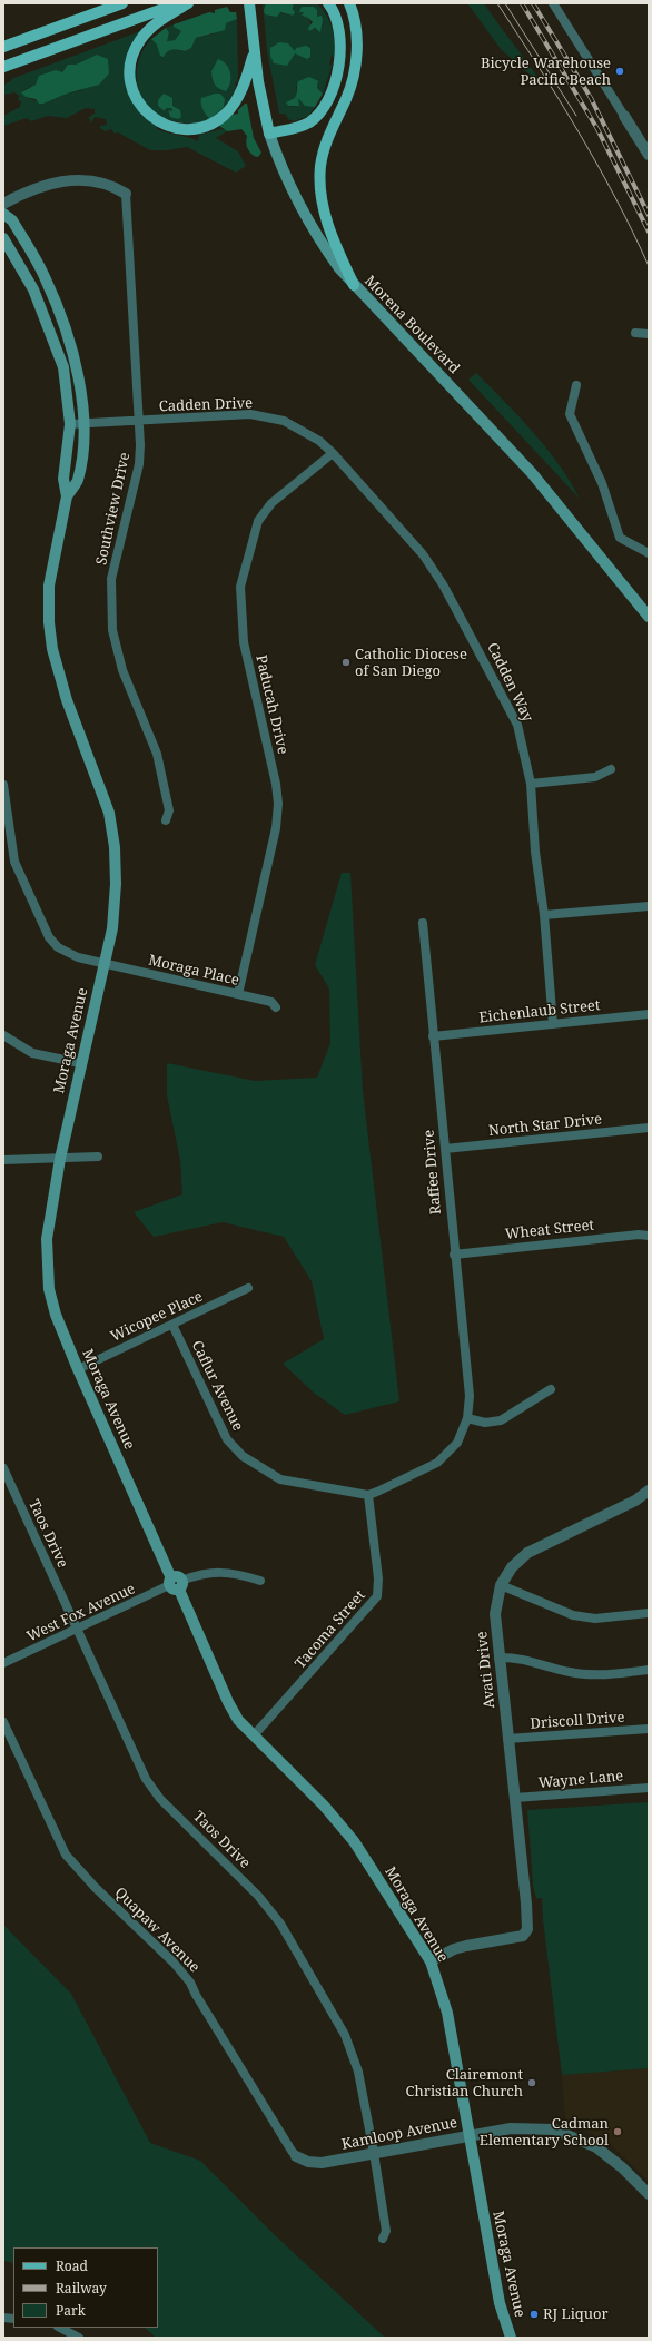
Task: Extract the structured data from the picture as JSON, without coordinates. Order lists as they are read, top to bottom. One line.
{"streets":{"main road":["Morena Boulevard","Moraga Avenue"],"street":["Cadden Drive","Southview Drive","Cadden Way","Paducah Drive","Moraga Place","Eichenlaub Street","North Star Drive","Raffee Drive","Wheat Street","Wicopee Place","Caflur Avenue","Taos Drive","West Fox Avenue","Tacoma Street","Avati Drive","Driscoll Drive","Wayne Lane","Quapaw Avenue","Kamloop Avenue"]},"crossings":[["Cadden Drive","Southview Drive"],["Cadden Drive","Cadden Way"],["Cadden Drive","Paducah Drive"],["Cadden Drive","Moraga Avenue"],["Cadden Way","Paducah Drive"],["Cadden Way","Eichenlaub Street"],["Paducah Drive","Moraga Place"],["Moraga Place","Moraga Avenue"],["Eichenlaub Street","Raffee Drive"],["Moraga Avenue","Wicopee Place"],["Moraga Avenue","West Fox Avenue"],["Moraga Avenue","Tacoma Street"],["Moraga Avenue","Avati Drive"],["Moraga Avenue","Kamloop Avenue"],["North Star Drive","Raffee Drive"],["Raffee Drive","Wheat Street"],["Raffee Drive","Caflur Avenue"],["Raffee Drive","Tacoma Street"],["Wicopee Place","Caflur Avenue"],["Caflur Avenue","Tacoma Street"],["Taos Drive","West Fox Avenue"],["Taos Drive","Kamloop Avenue"],["Avati Drive","Driscoll Drive"],["Avati Drive","Wayne Lane"],["Quapaw Avenue","Kamloop Avenue"]],"places":["Bicycle Warehouse Pacific Beach","Catholic Diocese of San Diego","Clairemont Christian Church","Cadman Elementary School","RJ Liquor"],"legend":["Road","Railway","Park"]}
